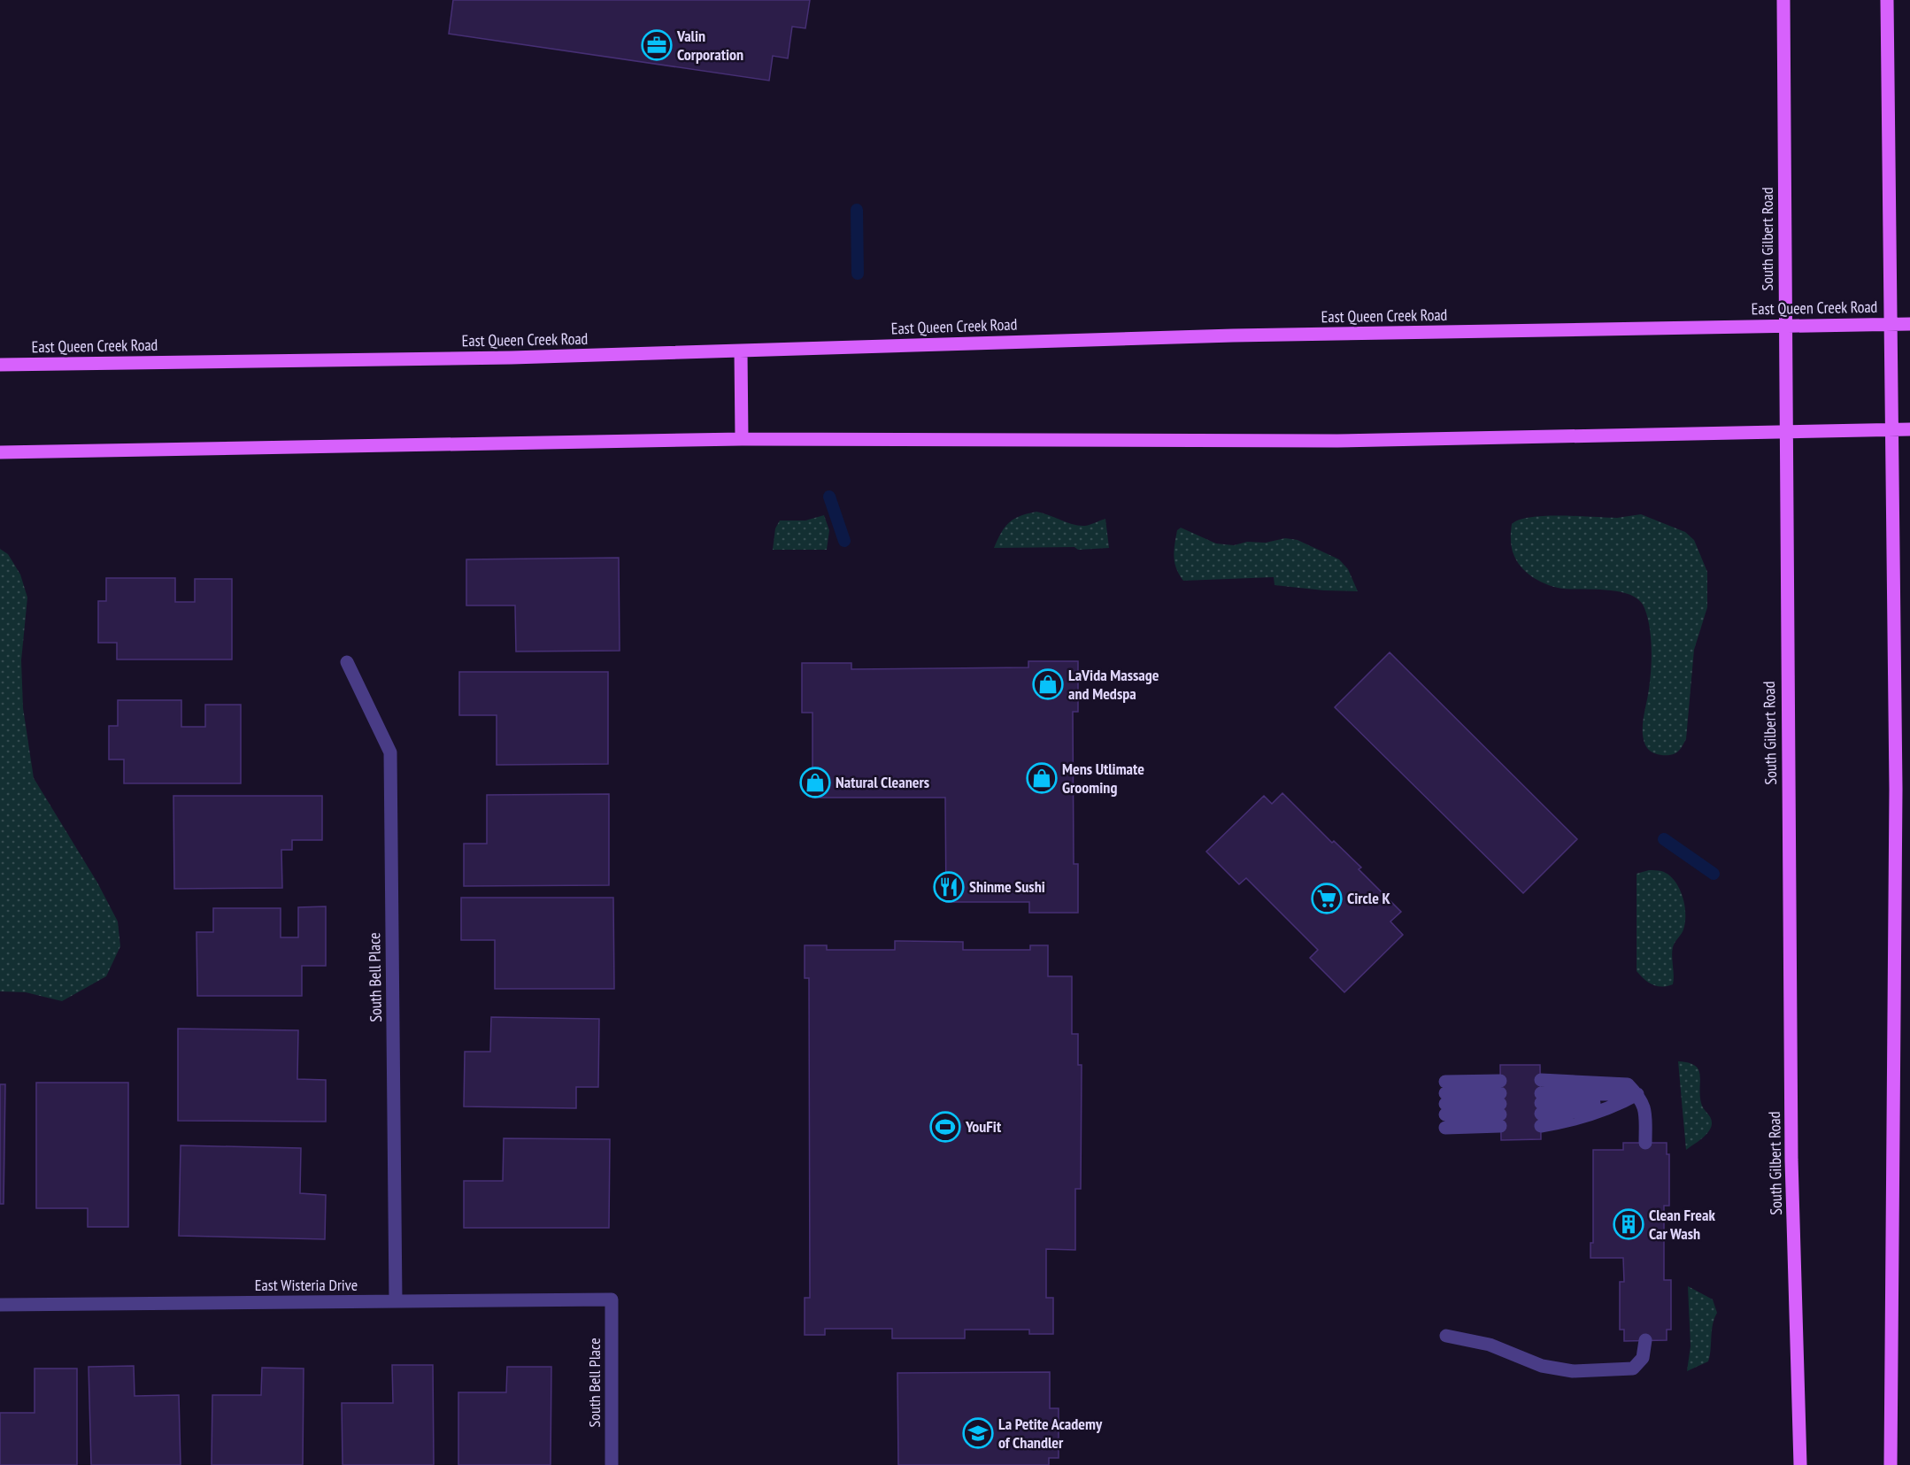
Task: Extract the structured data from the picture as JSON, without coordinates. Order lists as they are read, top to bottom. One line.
{"streets":{"main road":["South Gilbert Road","East Queen Creek Road"],"street":["South Bell Place","East Wisteria Drive"]},"crossings":[["South Gilbert Road","East Queen Creek Road"],["South Bell Place","East Wisteria Drive"]],"places":{"office":["Valin Corporation"],"shop":["LaVida Massage and Medspa","Mens Utlimate Grooming","Natural Cleaners"],"restaurant":["Shinme Sushi"],"supermarket":["Circle K"],"sports":["YouFit"],"building":["Clean Freak Car Wash"],"school or university":["La Petite Academy of Chandler"]}}
